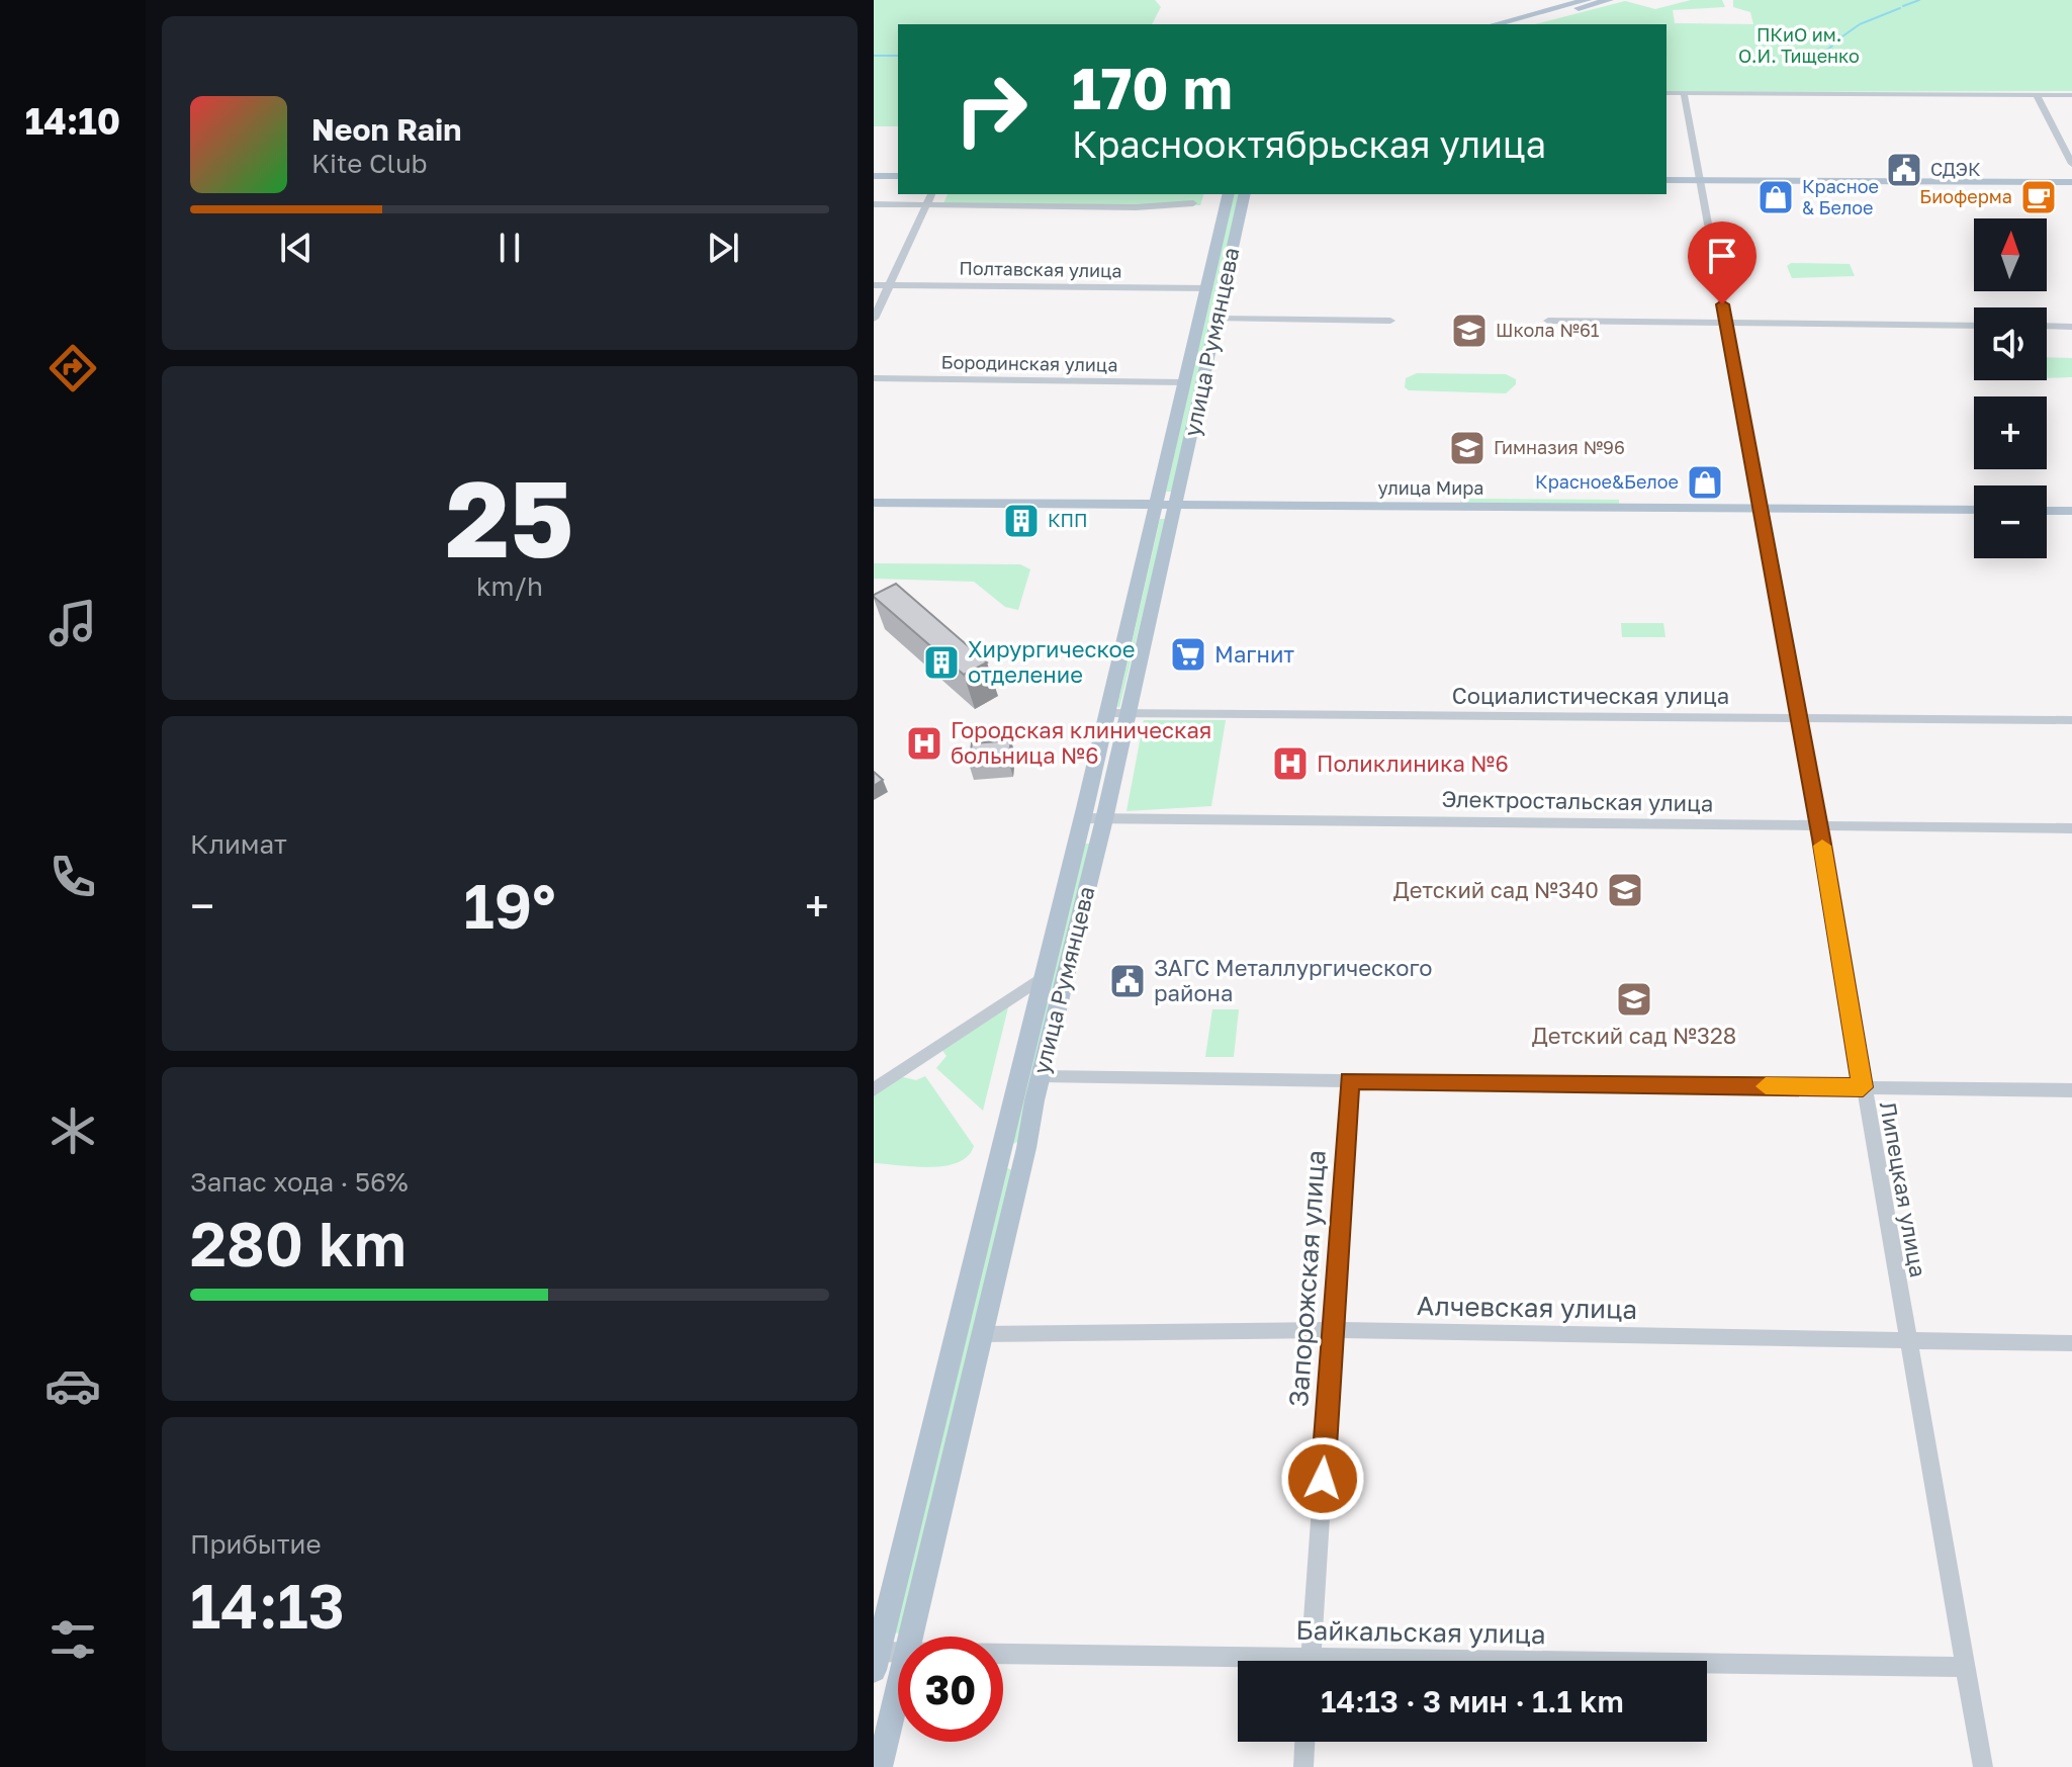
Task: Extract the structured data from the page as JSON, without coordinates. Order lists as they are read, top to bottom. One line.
{"streets":{"main road":["улица Румянцева","улица Мира"],"street":["Полтавская улица","Бородинская улица","Социалистическая улица","Электростальская улица","Липецкая улица","Запорожская улица","Алчевская улица","Байкальская улица"]},"crossings":[["Полтавская улица","улица Румянцева"],["улица Румянцева","Бородинская улица"],["улица Румянцева","улица Мира"],["улица Румянцева","Социалистическая улица"],["улица Румянцева","Электростальская улица"],["улица Румянцева","Алчевская улица"],["улица Румянцева","Байкальская улица"],["улица Мира","Липецкая улица"],["Социалистическая улица","Липецкая улица"],["Электростальская улица","Липецкая улица"],["Липецкая улица","Алчевская улица"],["Липецкая улица","Байкальская улица"],["Запорожская улица","Алчевская улица"]],"parks":["ПКиО им. О.И. Тищенко"],"places":{"public building":["СДЭК","ЗАГС Металлургического района"],"shop":["Красное & Белое","Красное&Белое"],"cafe":["Биоферма"],"school or university":["Школа №61","Гимназия №96","Детский сад №340","Детский сад №328"],"building":["КПП","Хирургическое отделение"],"supermarket":["Магнит"],"hospital":["Городская клиническая больница №6","Поликлиника №6"]},"north":"top","page":{"tabs":"14:10","turn":["170 m","Краснооктябрьская улица"],"song":["Neon Rain","Kite Club"],"map_buttons":["+","−"],"tile":[["25","km/h"],"Климат",["Запас хода · 56%","280 km"],["Прибытие","14:13"]],"heat":["−","19°","+"],"limit":"30","trip":"14:13 · 3 мин · 1.1 km"}}
